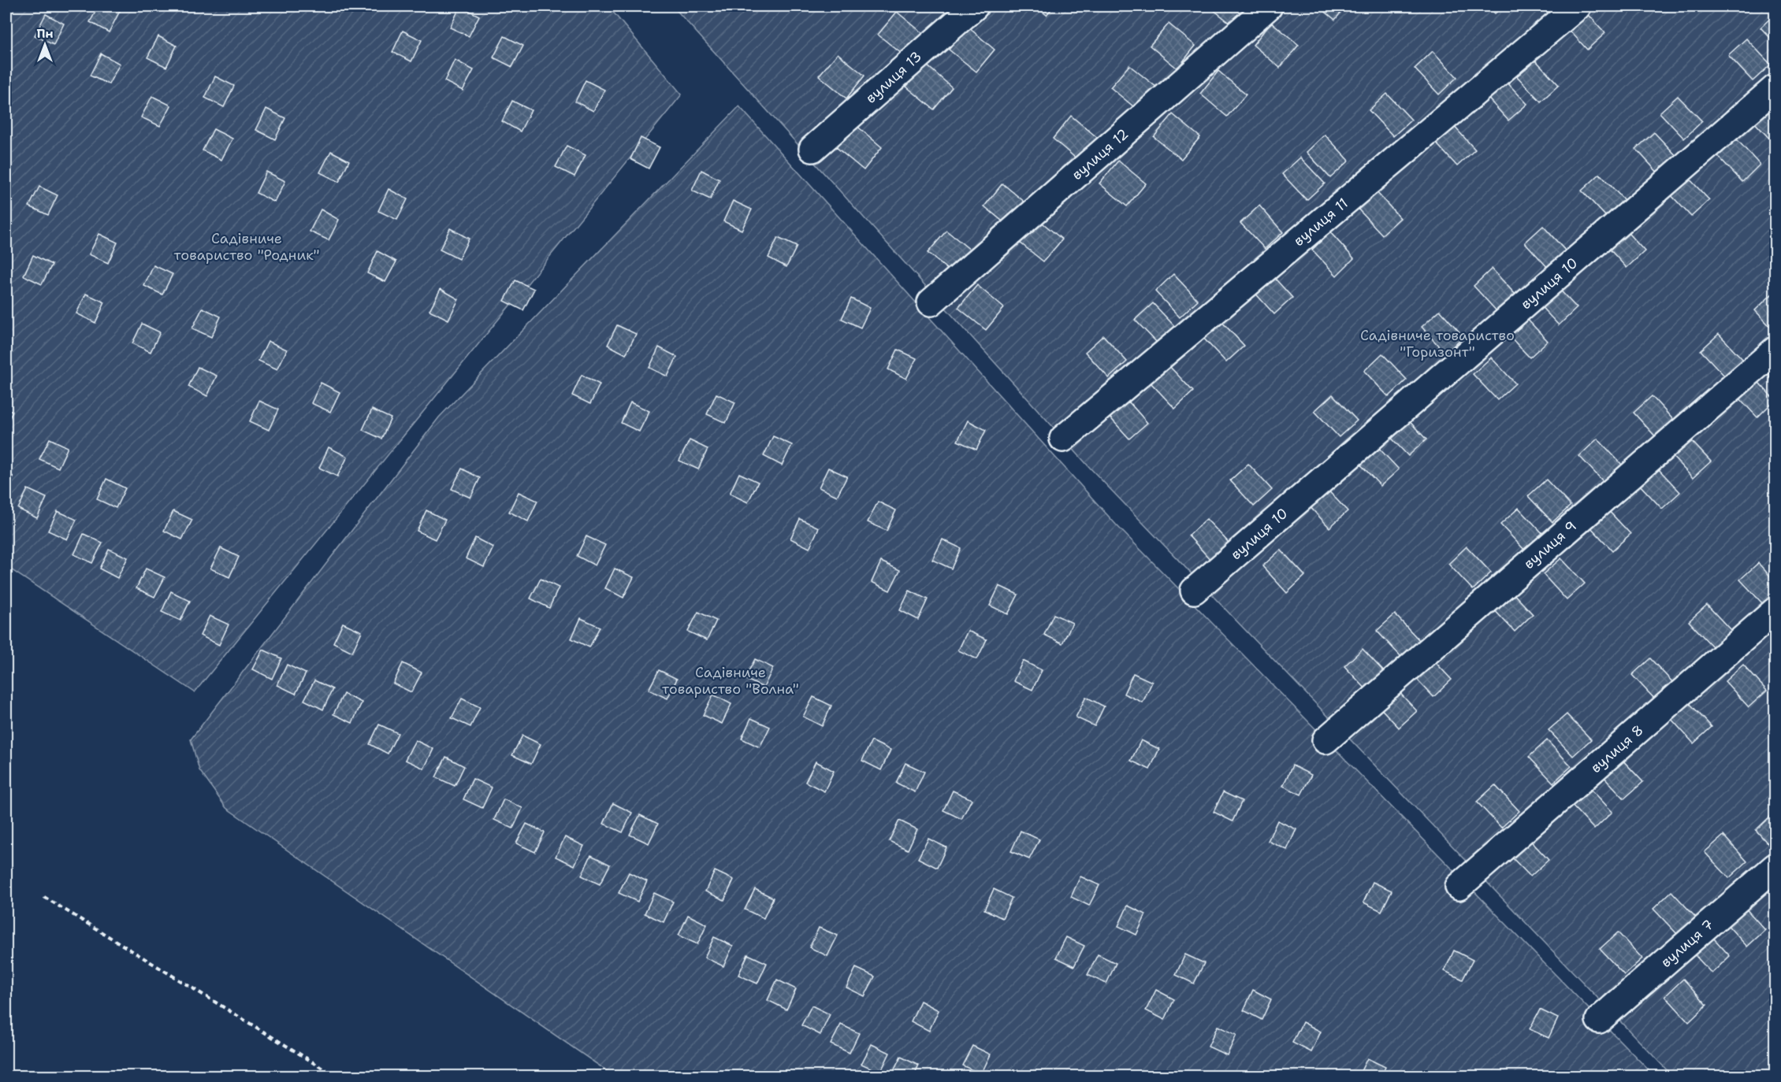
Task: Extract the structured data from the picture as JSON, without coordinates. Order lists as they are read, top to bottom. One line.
{"streets":{"street":["вулиця 13","вулиця 12","вулиця 11","вулиця 10","вулиця 9","вулиця 8","вулиця 7"]},"parks":["Садівниче товариство \"Родник\"","Садівниче товариство \"Горизонт\"","Садівниче товариство \"Волна\""],"north":"top"}
